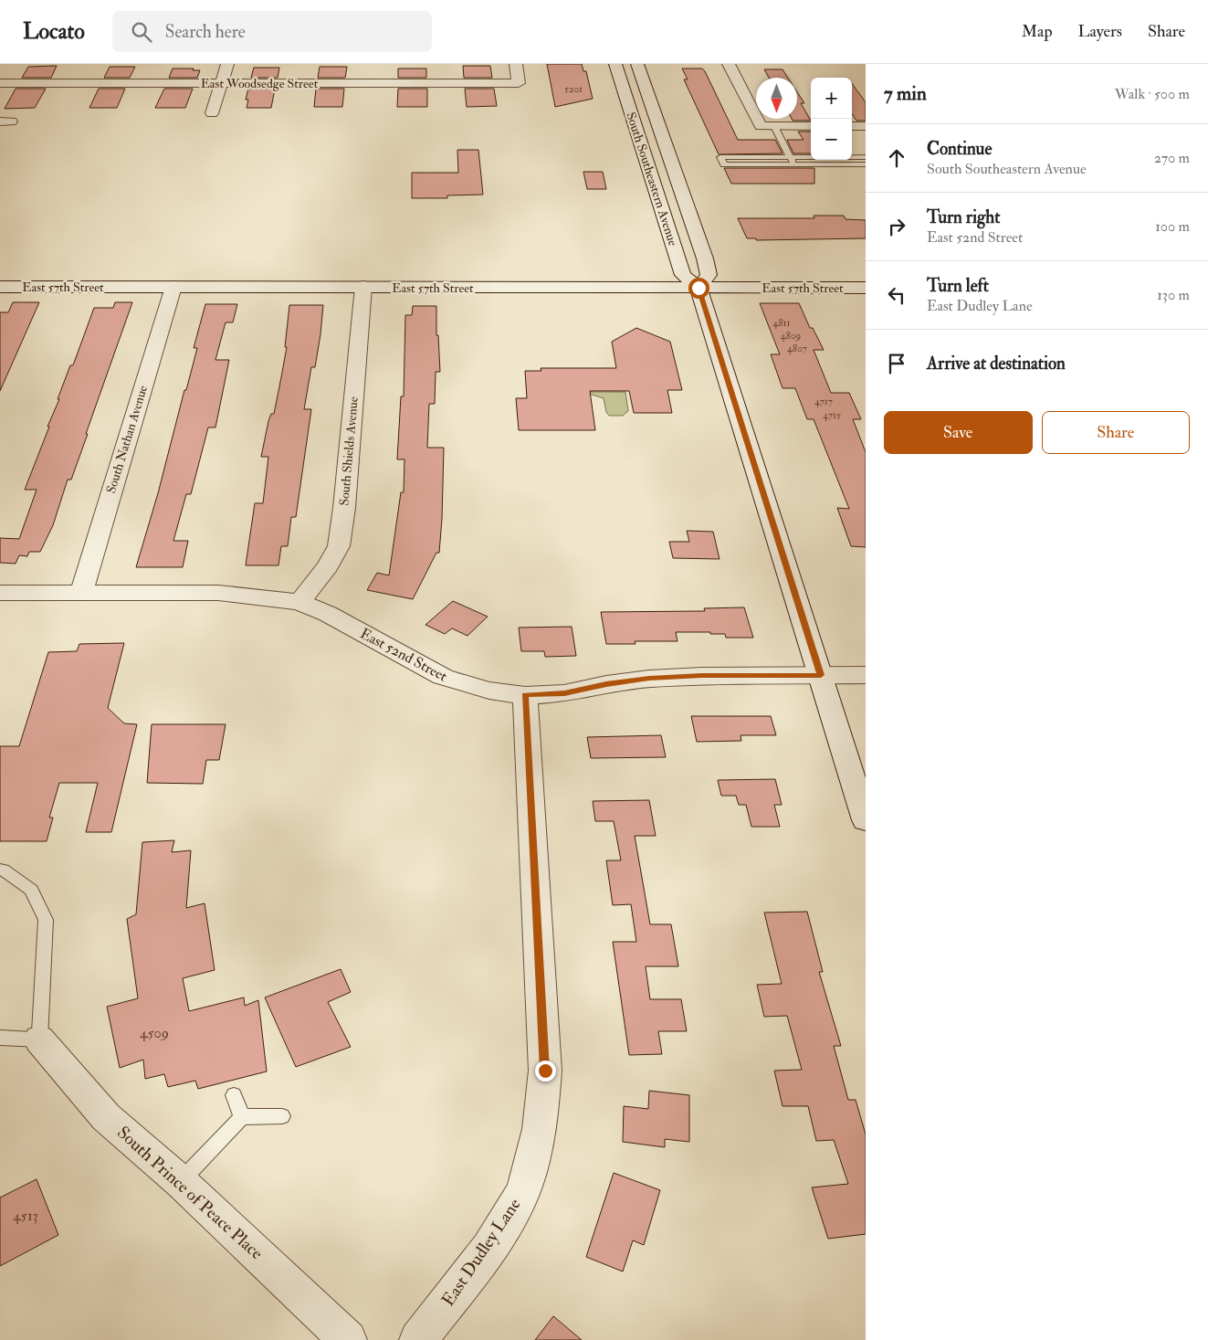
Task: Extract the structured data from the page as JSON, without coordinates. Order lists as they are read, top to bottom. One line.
{"streets":{"main road":["East Woodsedge Street","South Southeastern Avenue","East 57th Street","South Nathan Avenue","South Shields Avenue","East 52nd Street","South Prince of Peace Place","East Dudley Lane"]},"crossings":[["South Southeastern Avenue","East 57th Street"],["South Southeastern Avenue","East 52nd Street"],["East 57th Street","South Nathan Avenue"],["East 57th Street","South Shields Avenue"],["South Nathan Avenue","East 52nd Street"],["South Shields Avenue","East 52nd Street"],["East 52nd Street","East Dudley Lane"]],"house_numbers":["5201","4811","4809","4807","4717","4715","4509","4513"],"north":"bottom","page":{"header":"Locato","search":"Search here","nav":["Map","Layers","Share"],"heading":["7 min","Walk · 500 m"],"map_buttons":["+","−"],"list":[["Continue","South Southeastern Avenue","270 m"],["Turn right","East 52nd Street","100 m"],["Turn left","East Dudley Lane","130 m"],"Arrive at destination"],"buttons":["Save","Share"]}}
